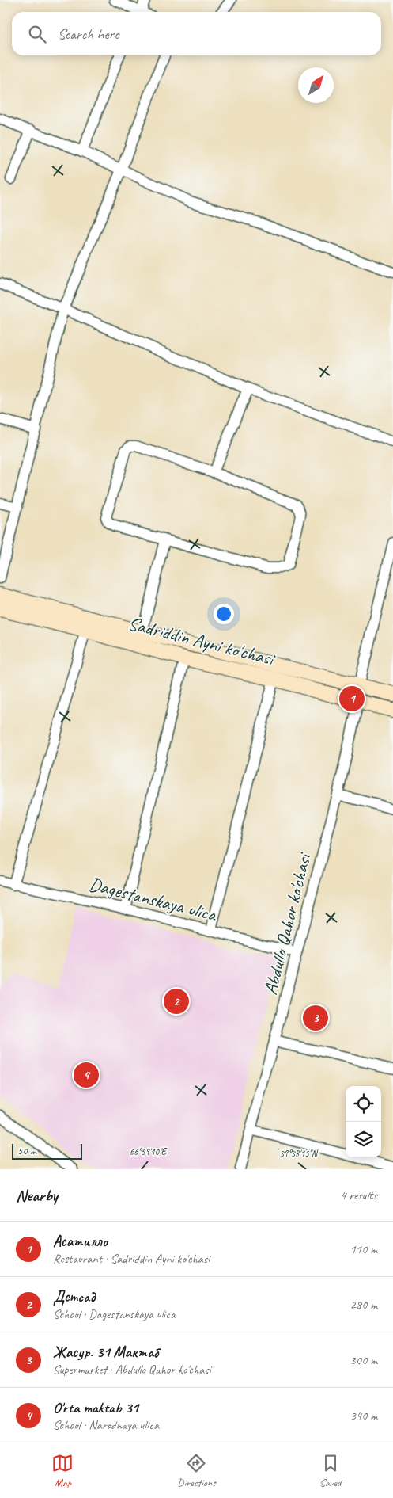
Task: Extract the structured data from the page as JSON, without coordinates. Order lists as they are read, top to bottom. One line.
{"streets":{"main road":["Sadriddin Ayni ko'chasi"],"street":["Dagestanskaya ulica","Abdullo Qahor ko'chasi"]},"crossings":[["Sadriddin Ayni ko'chasi","Abdullo Qahor ko'chasi"],["Dagestanskaya ulica","Abdullo Qahor ko'chasi"]],"scale_bar":"50 m","north":"top right","page":{"search":"Search here","pins":["1","2","3","4"],"scale":"50 m","heading":["Nearby","4 results"],"list":[{"mark":"1","name":"Асатилло","note":"Restaurant · Sadriddin Ayni ko'chasi","value":"110 m"},{"mark":"2","name":"Детсад","note":"School · Dagestanskaya ulica","value":"280 m"},{"mark":"3","name":"Жасур. 31 Мактаб","note":"Supermarket · Abdullo Qahor ko'chasi","value":"300 m"},{"mark":"4","name":"O'rta maktab 31","note":"School · Narodnaya ulica","value":"340 m"}],"nav":["Map","Directions","Saved"]},"coordinates":["66°59'10\"E","39°38'15\"N"]}
